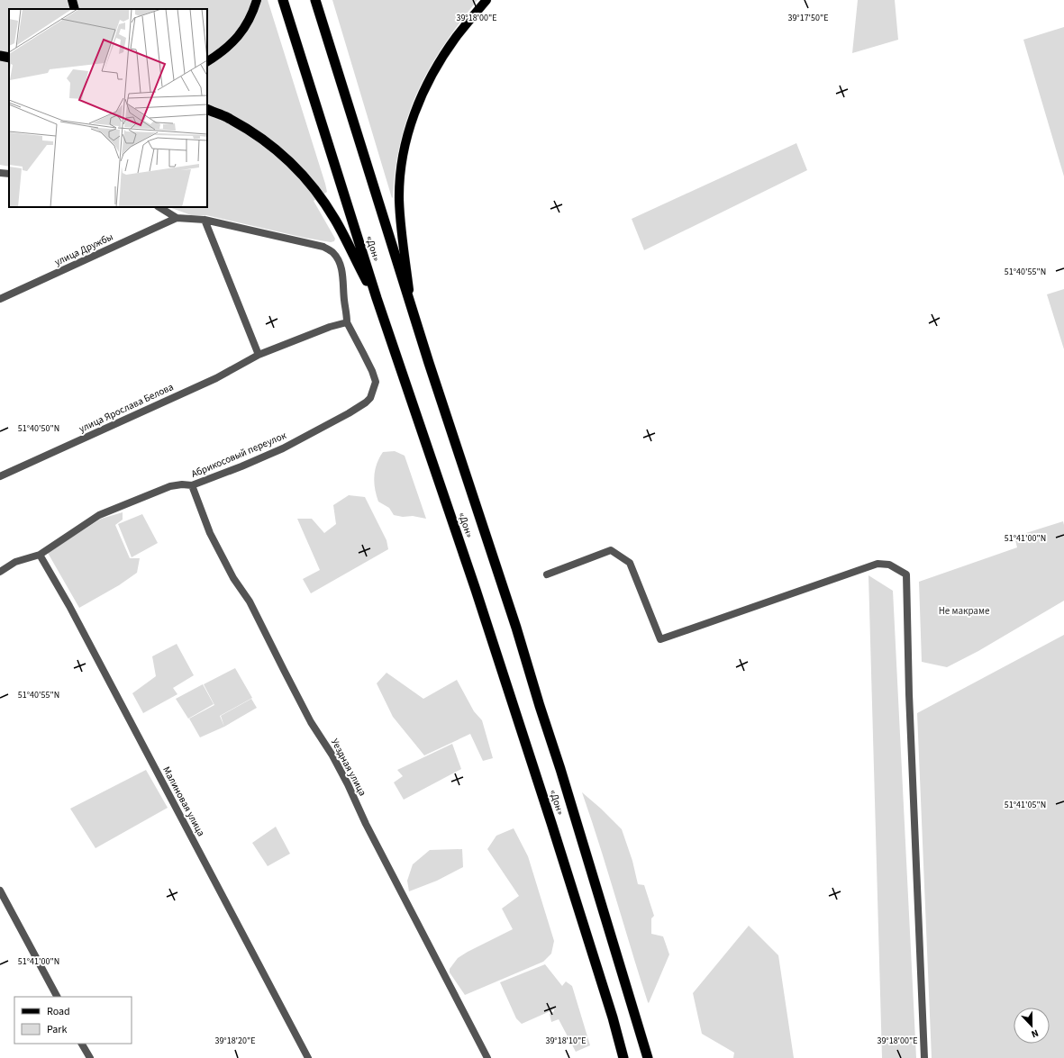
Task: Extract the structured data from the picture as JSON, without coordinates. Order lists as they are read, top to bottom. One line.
{"streets":{"highway":["«Дон»"],"street":["улица Дружбы","улица Ярослава Белова","Абрикосовый переулок","Уездная улица","Малиновая улица"]},"crossings":[["улица Ярослава Белова","Абрикосовый переулок"],["Абрикосовый переулок","Уездная улица"],["Абрикосовый переулок","Малиновая улица"]],"parks":["Не макраме"],"legend":["Road","Park"],"north":"bottom","coordinates":["39°18'00\"E","39°17'50\"E","51°40'55\"N","51°40'50\"N","51°41'00\"N","51°41'05\"N","39°18'20\"E","39°18'10\"E"]}
